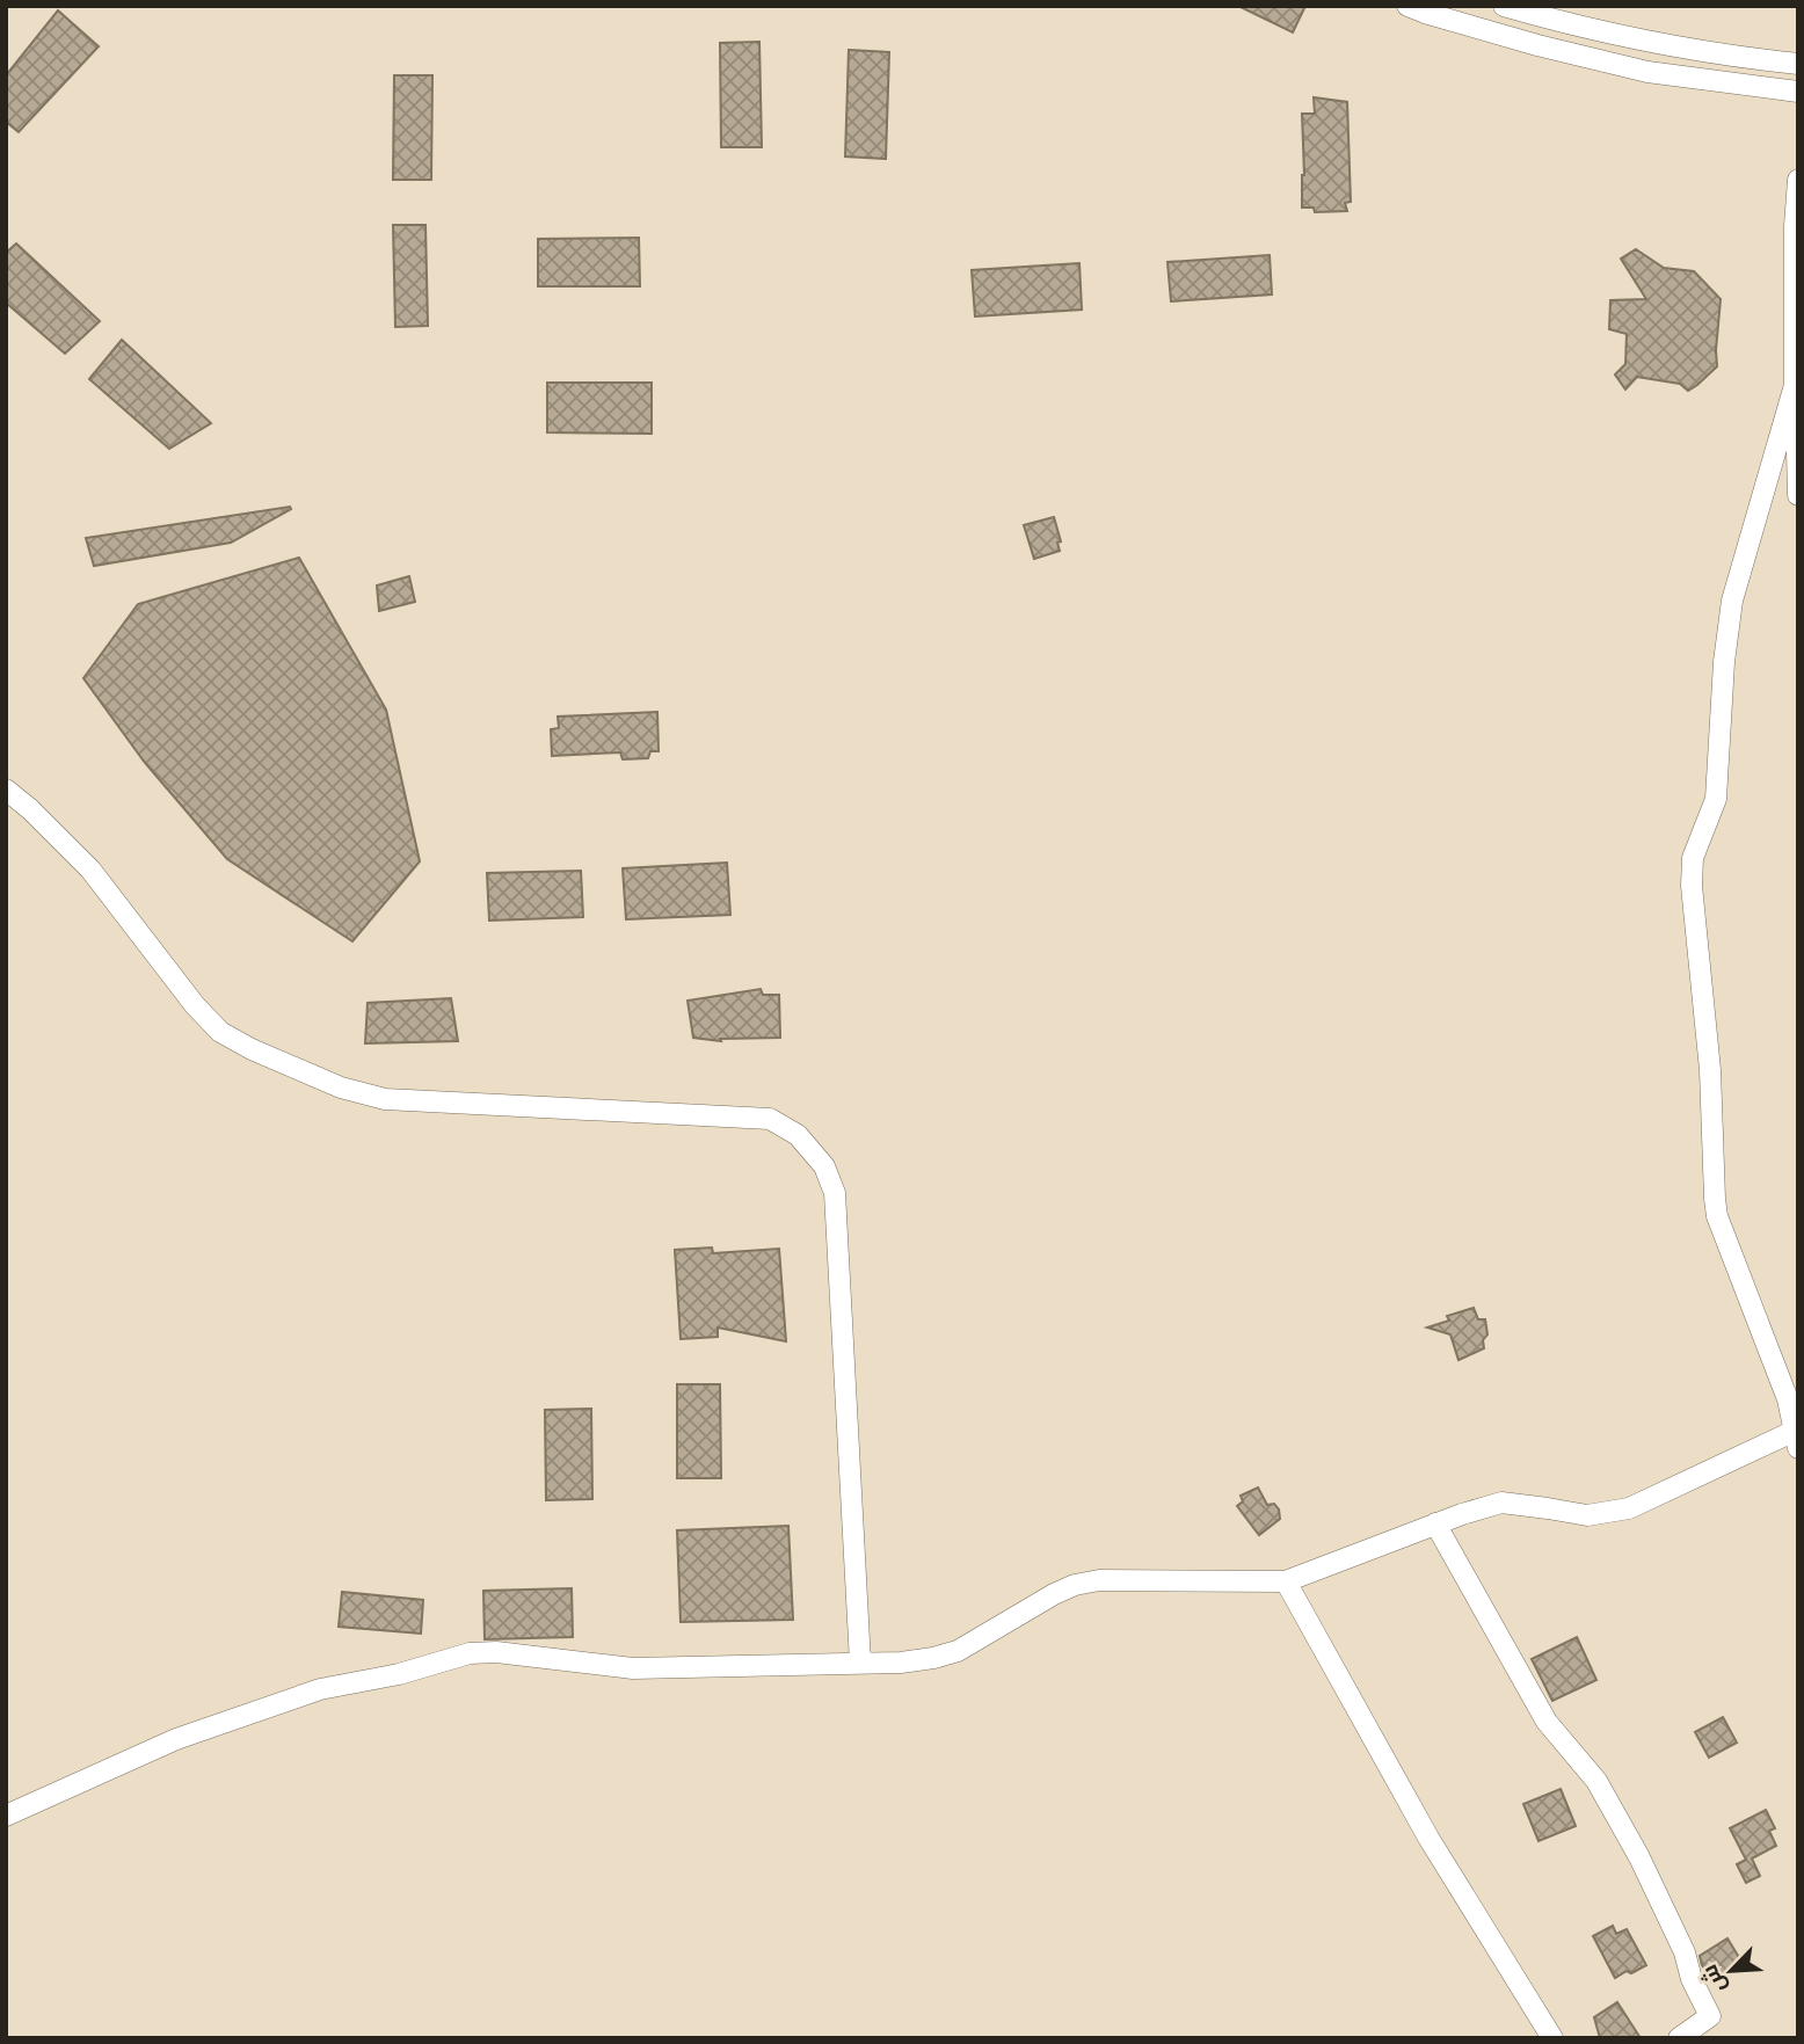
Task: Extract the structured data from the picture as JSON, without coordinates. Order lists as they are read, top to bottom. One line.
{"north":"bottom left"}
